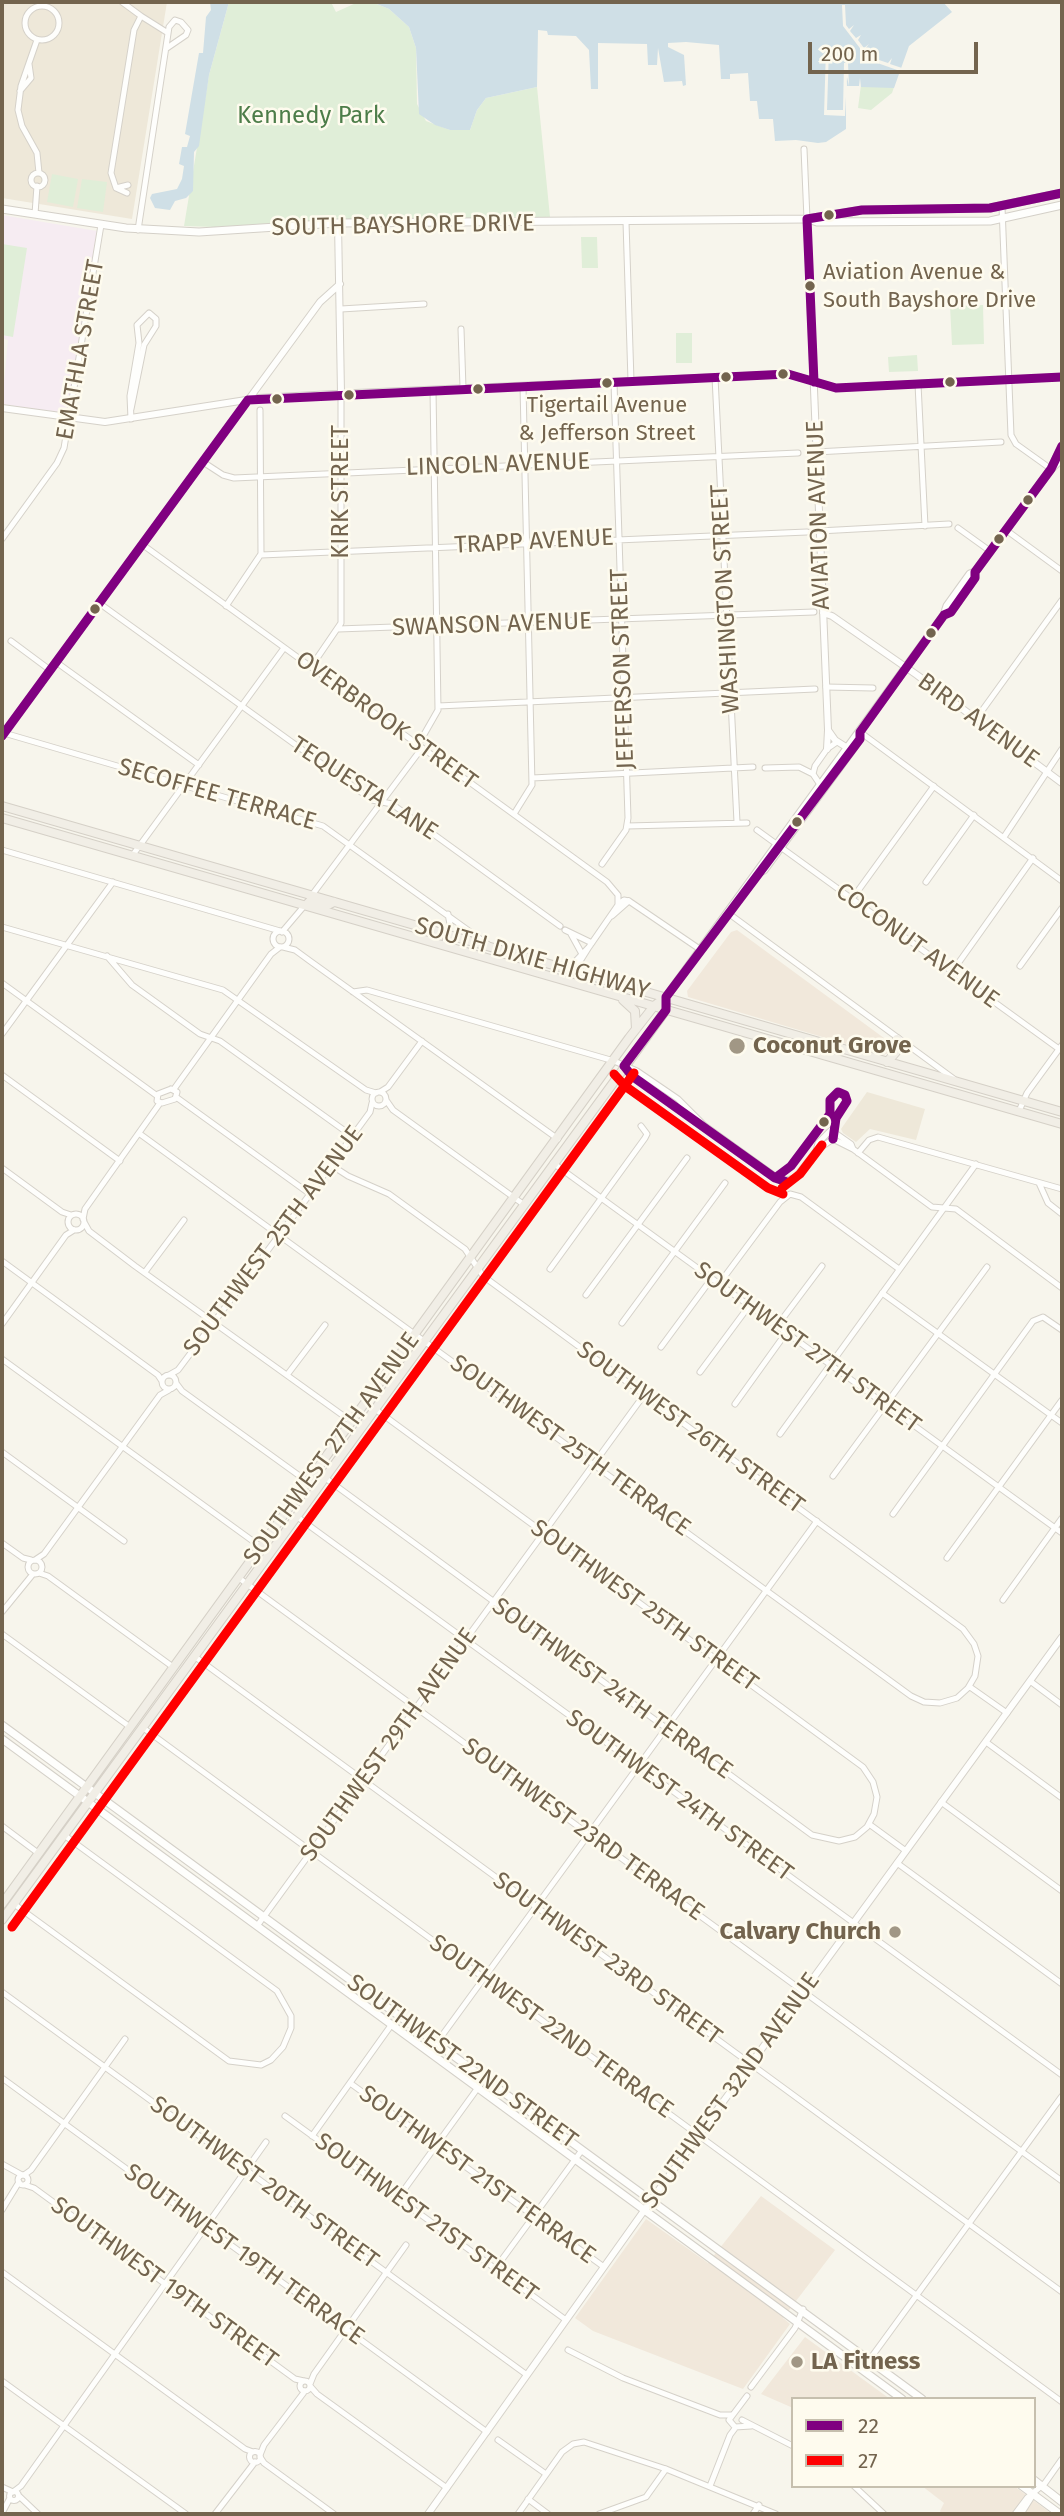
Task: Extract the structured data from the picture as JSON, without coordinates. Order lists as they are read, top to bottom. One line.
{"streets":{"highway":["SOUTH DIXIE HIGHWAY","SOUTHWEST 27TH AVENUE"],"main road":["SOUTH BAYSHORE DRIVE","SOUTHWEST 22ND STREET"],"street":["EMATHLA STREET","LINCOLN AVENUE","KIRK STREET","AVIATION AVENUE","TRAPP AVENUE","WASHINGTON STREET","SWANSON AVENUE","JEFFERSON STREET","OVERBROOK STREET","BIRD AVENUE","TEQUESTA LANE","SECOFFEE TERRACE","COCONUT AVENUE","SOUTHWEST 25TH AVENUE","SOUTHWEST 27TH STREET","SOUTHWEST 26TH STREET","SOUTHWEST 25TH TERRACE","SOUTHWEST 25TH STREET","SOUTHWEST 24TH TERRACE","SOUTHWEST 29TH AVENUE","SOUTHWEST 24TH STREET","SOUTHWEST 23RD TERRACE","SOUTHWEST 23RD STREET","SOUTHWEST 22ND TERRACE","SOUTHWEST 32ND AVENUE","SOUTHWEST 21ST TERRACE","SOUTHWEST 20TH STREET","SOUTHWEST 21ST STREET","SOUTHWEST 19TH TERRACE","SOUTHWEST 19TH STREET"]},"crossings":[["SOUTH BAYSHORE DRIVE","EMATHLA STREET"],["SOUTH BAYSHORE DRIVE","KIRK STREET"],["SOUTH BAYSHORE DRIVE","AVIATION AVENUE"],["LINCOLN AVENUE","KIRK STREET"],["LINCOLN AVENUE","WASHINGTON STREET"],["LINCOLN AVENUE","JEFFERSON STREET"],["KIRK STREET","TRAPP AVENUE"],["KIRK STREET","SWANSON AVENUE"],["AVIATION AVENUE","BIRD AVENUE"],["TRAPP AVENUE","WASHINGTON STREET"],["TRAPP AVENUE","JEFFERSON STREET"],["WASHINGTON STREET","SWANSON AVENUE"],["SWANSON AVENUE","JEFFERSON STREET"],["BIRD AVENUE","SOUTHWEST 27TH AVENUE"],["SECOFFEE TERRACE","SOUTH DIXIE HIGHWAY"],["COCONUT AVENUE","SOUTHWEST 27TH AVENUE"],["SOUTH DIXIE HIGHWAY","SOUTHWEST 27TH AVENUE"],["SOUTHWEST 25TH AVENUE","SOUTHWEST 26TH STREET"],["SOUTHWEST 25TH AVENUE","SOUTHWEST 25TH TERRACE"],["SOUTHWEST 27TH STREET","SOUTHWEST 27TH AVENUE"],["SOUTHWEST 26TH STREET","SOUTHWEST 25TH TERRACE"],["SOUTHWEST 26TH STREET","SOUTHWEST 27TH AVENUE"],["SOUTHWEST 26TH STREET","SOUTHWEST 29TH AVENUE"],["SOUTHWEST 25TH TERRACE","SOUTHWEST 27TH AVENUE"],["SOUTHWEST 25TH TERRACE","SOUTHWEST 29TH AVENUE"],["SOUTHWEST 27TH AVENUE","SOUTHWEST 25TH STREET"],["SOUTHWEST 27TH AVENUE","SOUTHWEST 24TH TERRACE"],["SOUTHWEST 27TH AVENUE","SOUTHWEST 24TH STREET"],["SOUTHWEST 27TH AVENUE","SOUTHWEST 23RD TERRACE"],["SOUTHWEST 27TH AVENUE","SOUTHWEST 23RD STREET"],["SOUTHWEST 27TH AVENUE","SOUTHWEST 22ND TERRACE"],["SOUTHWEST 27TH AVENUE","SOUTHWEST 22ND STREET"],["SOUTHWEST 25TH STREET","SOUTHWEST 24TH TERRACE"],["SOUTHWEST 25TH STREET","SOUTHWEST 29TH AVENUE"],["SOUTHWEST 24TH TERRACE","SOUTHWEST 29TH AVENUE"],["SOUTHWEST 29TH AVENUE","SOUTHWEST 24TH STREET"],["SOUTHWEST 29TH AVENUE","SOUTHWEST 23RD TERRACE"],["SOUTHWEST 29TH AVENUE","SOUTHWEST 23RD STREET"],["SOUTHWEST 29TH AVENUE","SOUTHWEST 22ND TERRACE"],["SOUTHWEST 29TH AVENUE","SOUTHWEST 22ND STREET"],["SOUTHWEST 24TH STREET","SOUTHWEST 32ND AVENUE"],["SOUTHWEST 23RD TERRACE","SOUTHWEST 32ND AVENUE"],["SOUTHWEST 23RD STREET","SOUTHWEST 32ND AVENUE"],["SOUTHWEST 22ND TERRACE","SOUTHWEST 32ND AVENUE"],["SOUTHWEST 22ND STREET","SOUTHWEST 32ND AVENUE"],["SOUTHWEST 32ND AVENUE","SOUTHWEST 21ST TERRACE"],["SOUTHWEST 32ND AVENUE","SOUTHWEST 20TH STREET"],["SOUTHWEST 32ND AVENUE","SOUTHWEST 21ST STREET"],["SOUTHWEST 32ND AVENUE","SOUTHWEST 19TH TERRACE"]],"parks":["Kennedy Park"],"places":["Aviation Avenue & South Bayshore Drive","Tigertail Avenue & Jefferson Street","Coconut Grove","Calvary Church","LA Fitness"],"lines":["transit line 22","transit line 27"],"legend":["22","27"],"scale_bar":"200 m"}
